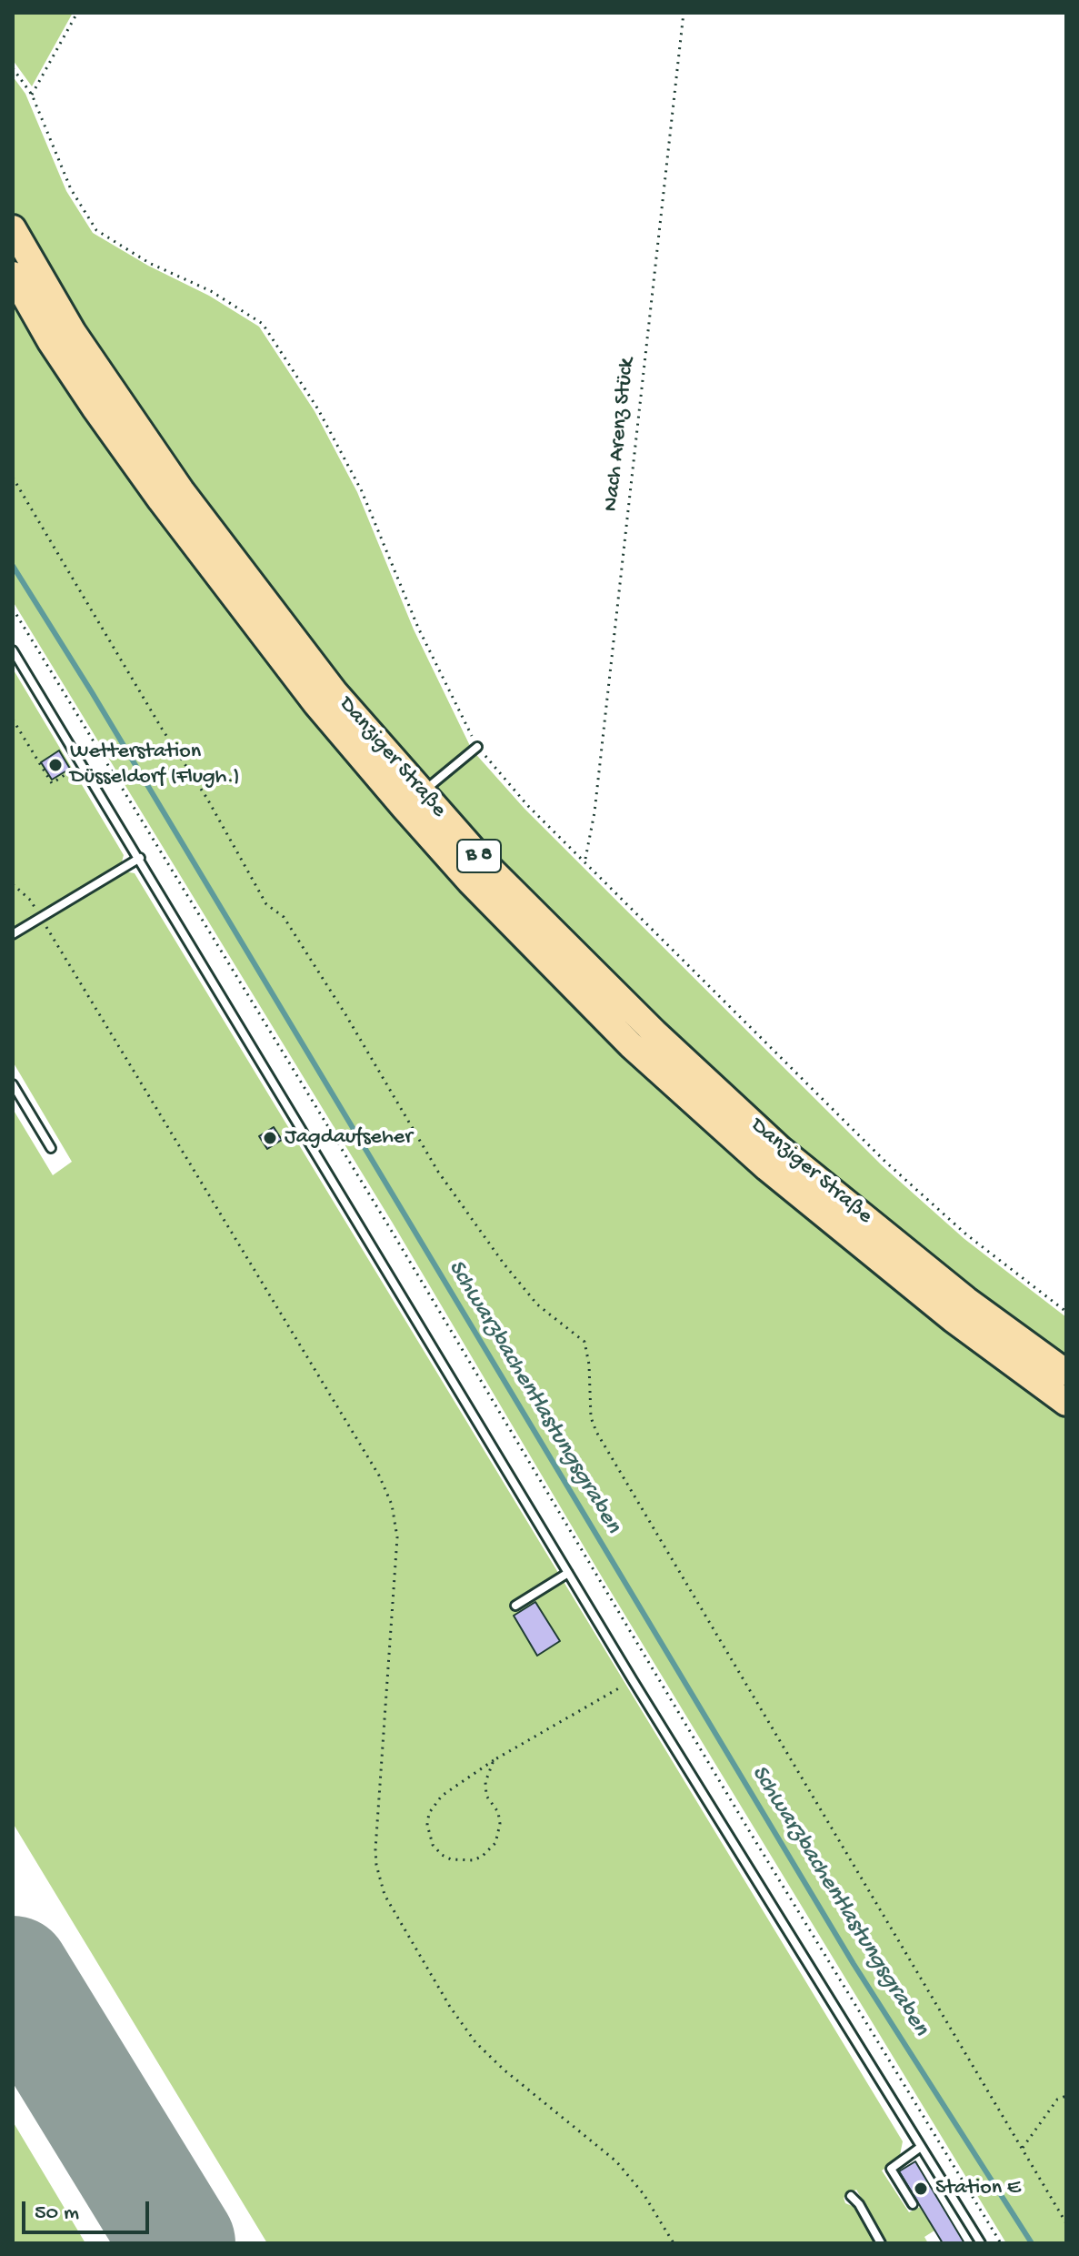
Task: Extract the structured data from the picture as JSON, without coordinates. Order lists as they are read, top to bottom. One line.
{"streets":{"highway":["Danziger Straße","B 8"],"path":["Nach Arenz Stück"]},"water":["Schwarzbachentlastungsgraben"],"places":["Wetterstation Düsseldorf (Flugh.)","Jagdaufseher","Station E"],"scale_bar":"50 m"}
